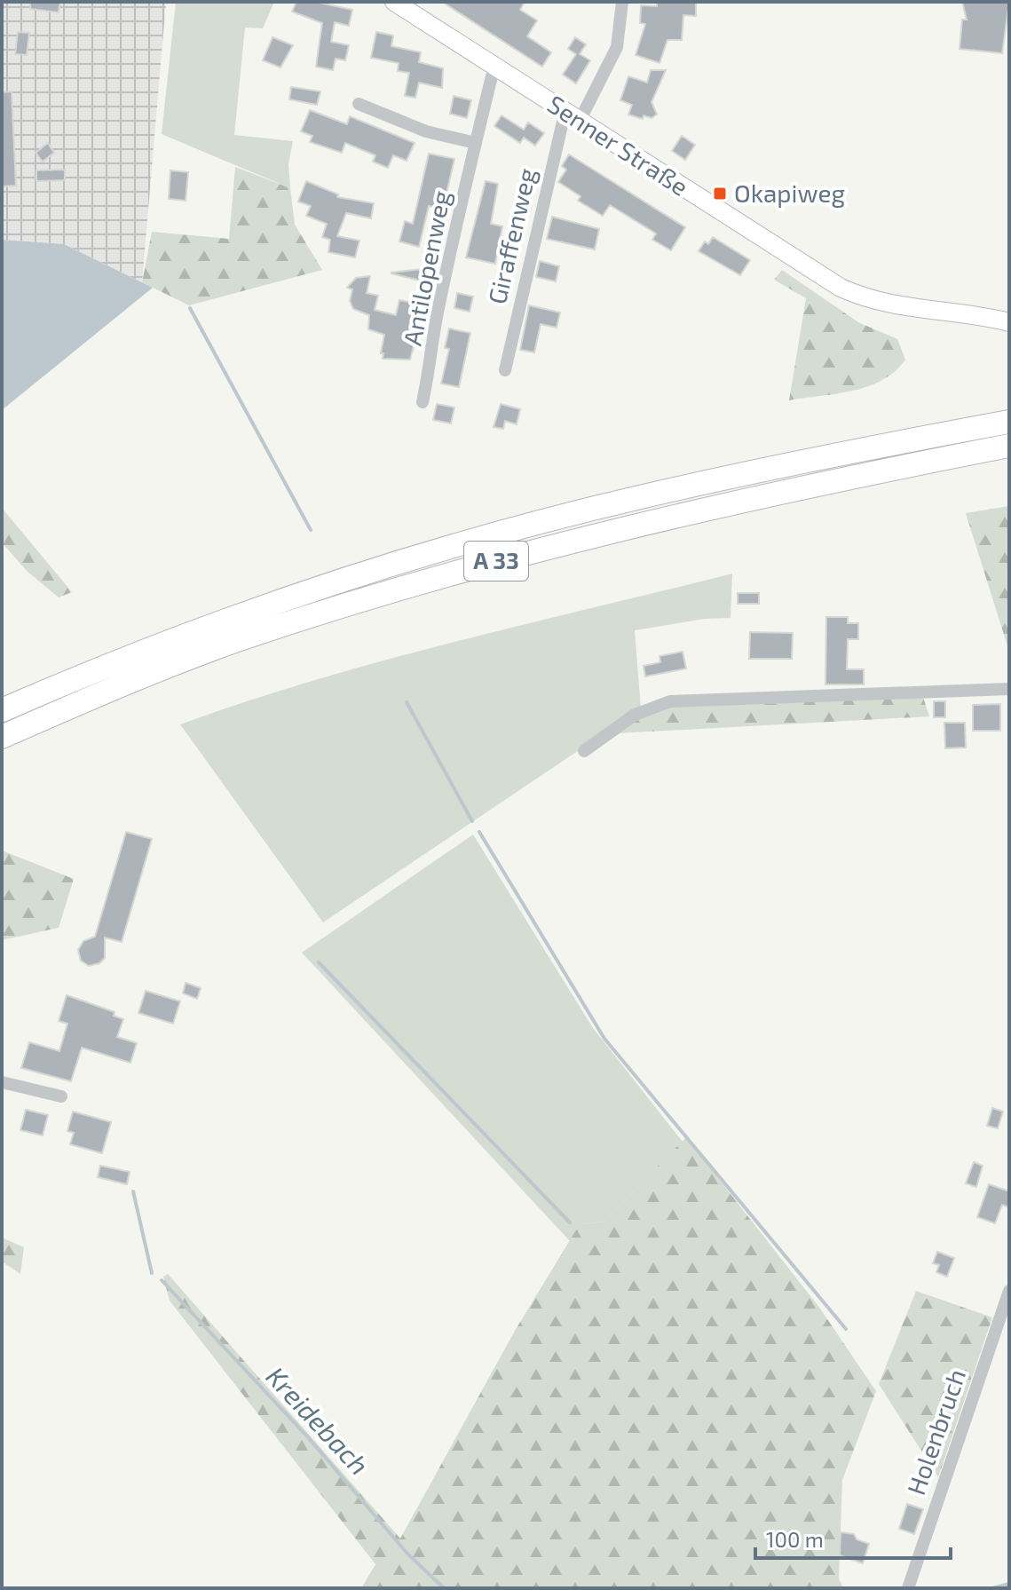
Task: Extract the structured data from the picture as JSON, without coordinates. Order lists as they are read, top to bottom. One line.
{"streets":{"highway":["A 33"],"street":["Senner Straße","Giraffenweg","Antilopenweg","Holenbruch"]},"crossings":[["Senner Straße","Giraffenweg"],["Senner Straße","Antilopenweg"]],"water":["Kreidebach"],"places":{"transit":["Okapiweg"]},"scale_bar":"100 m"}
